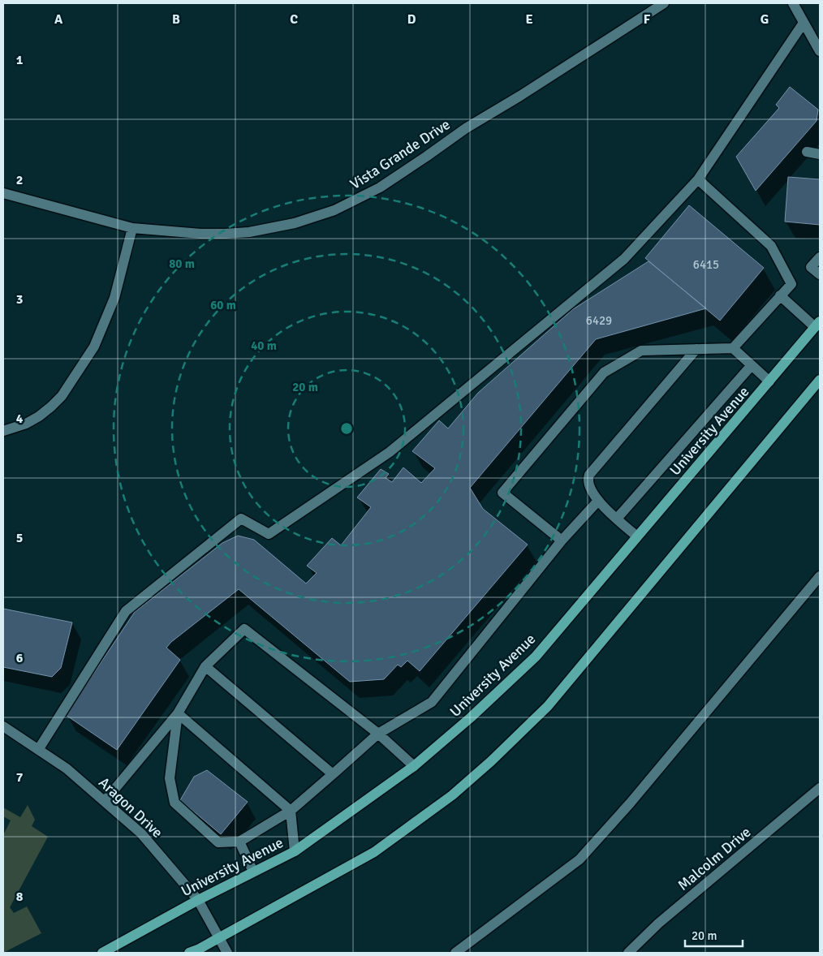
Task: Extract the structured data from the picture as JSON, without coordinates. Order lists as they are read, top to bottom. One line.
{"streets":{"main road":["University Avenue"],"street":["Vista Grande Drive","Aragon Drive","Malcolm Drive"]},"crossings":[["University Avenue","Aragon Drive"]],"house_numbers":["6415","6429"],"scale_bar":"20 m","grid":{"columns":["A","B","C","D","E","F","G"],"rows":["1","2","3","4","5","6","7","8"]},"rings":["80 m","60 m","40 m","20 m"]}
